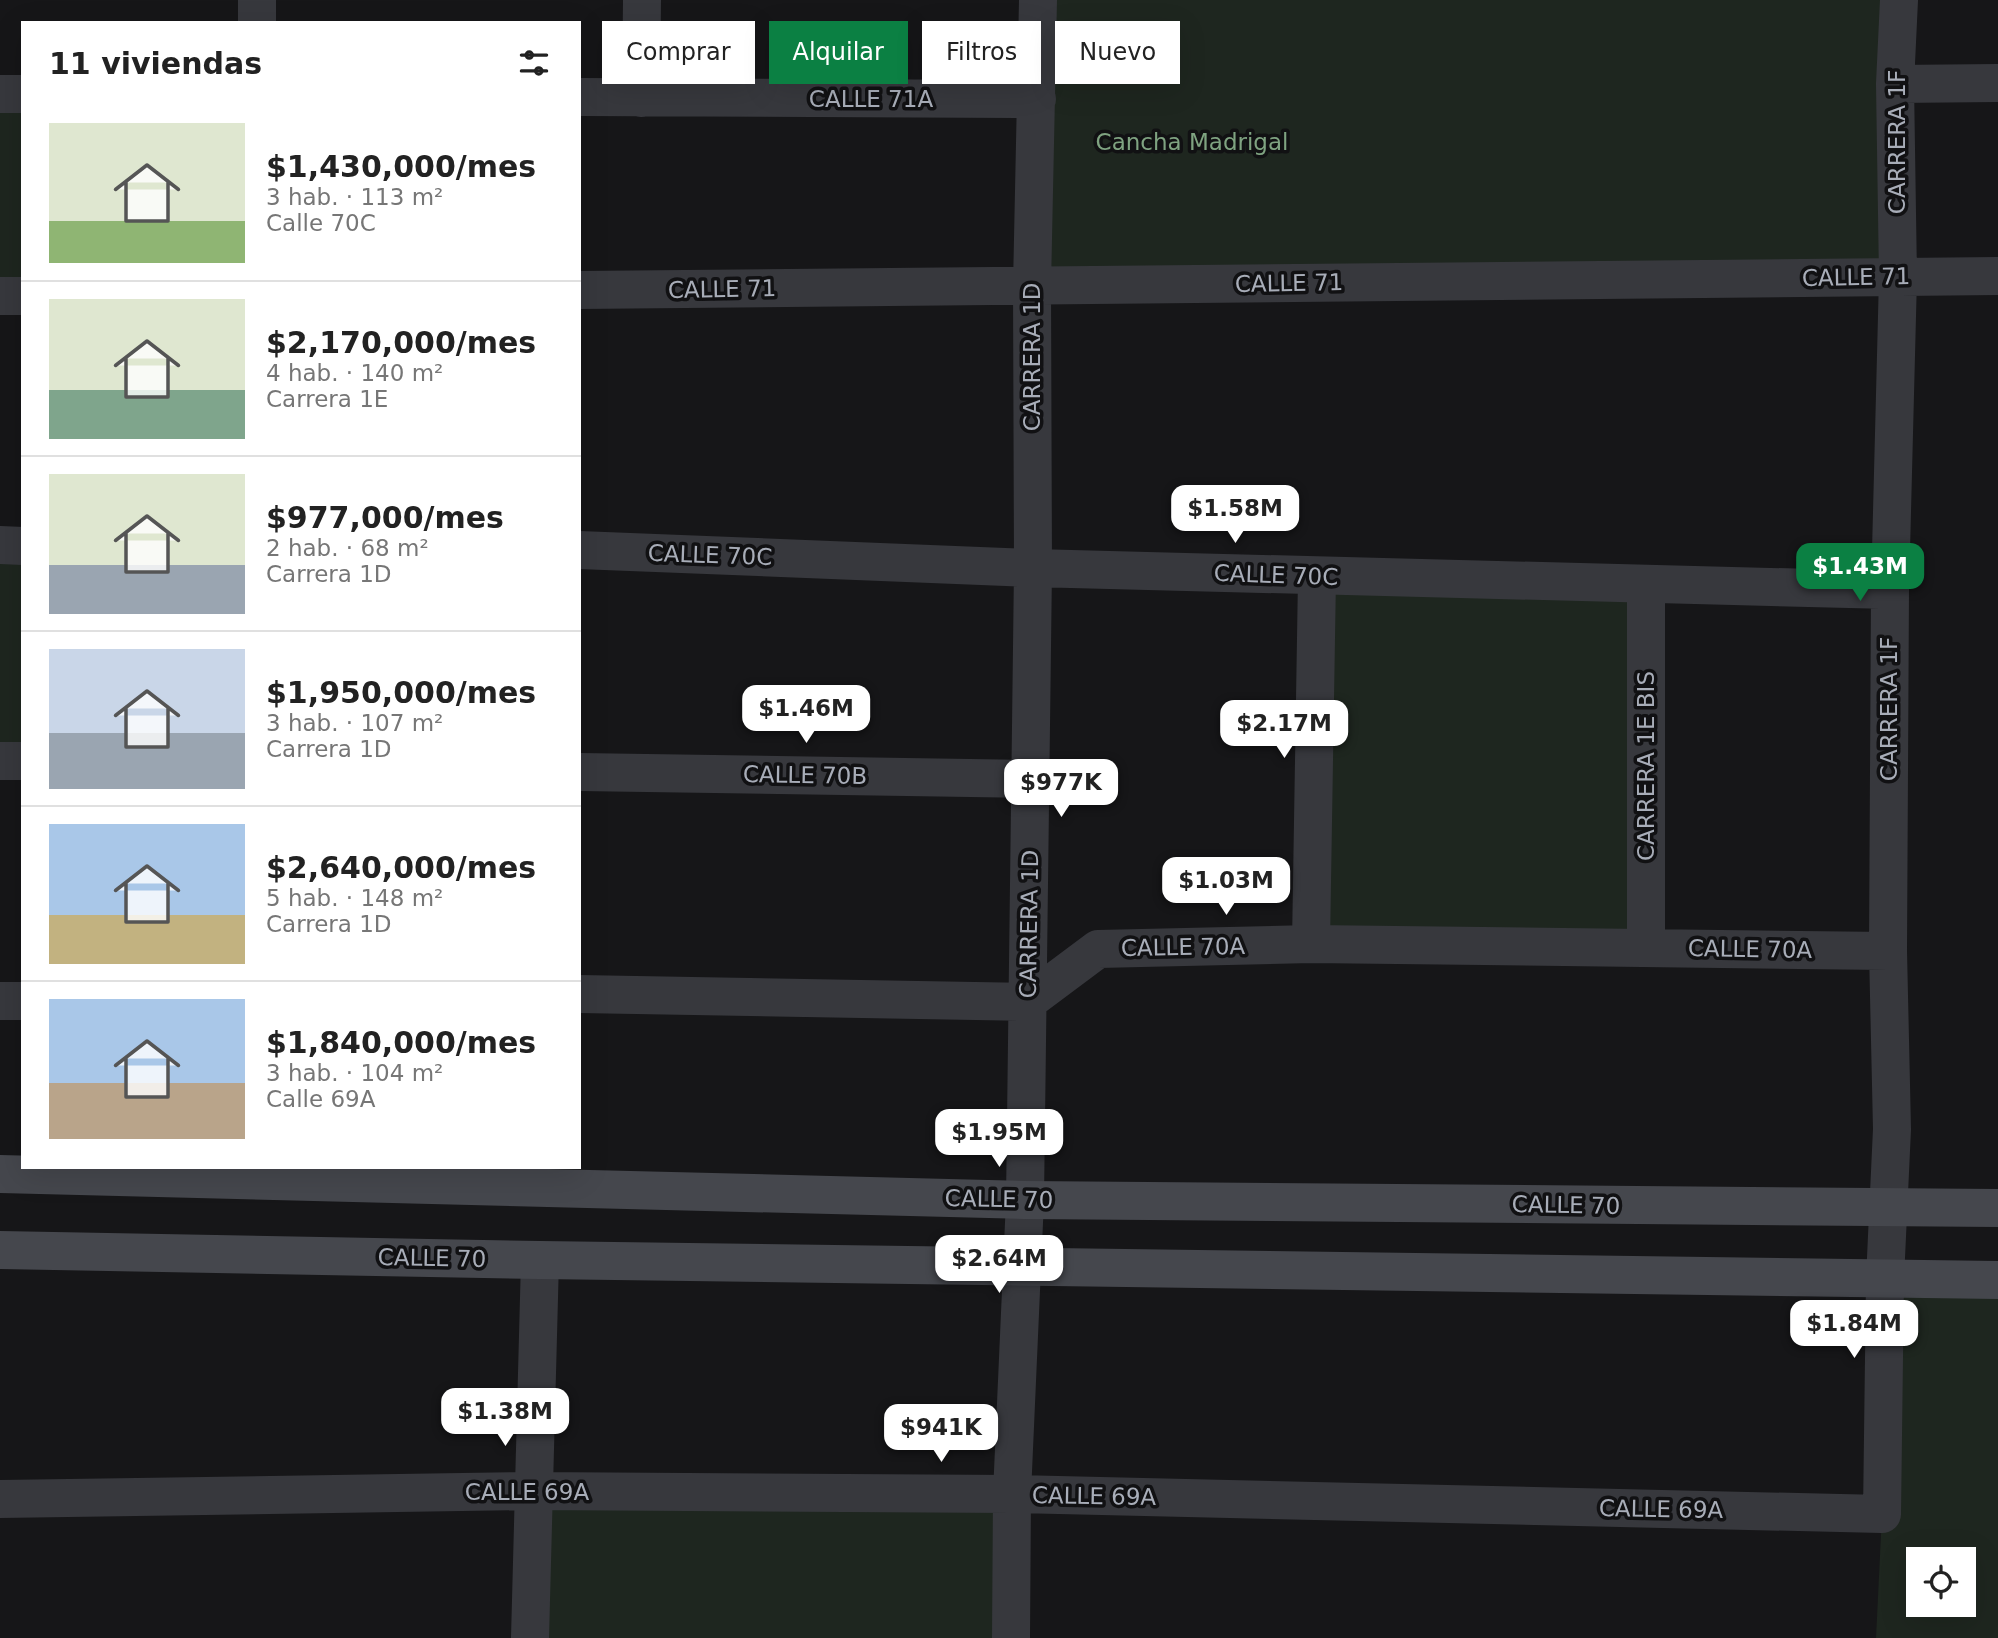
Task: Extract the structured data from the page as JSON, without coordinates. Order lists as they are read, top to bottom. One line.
{"streets":{"street":["CALLE 71A","CARRERA 1F","CALLE 71","CARRERA 1D","CALLE 70C","CARRERA 1E BIS","CALLE 70B","CALLE 70A","CALLE 70","CALLE 69A"]},"crossings":[["CALLE 71A","CARRERA 1D"],["CARRERA 1F","CALLE 71"],["CARRERA 1F","CALLE 70C"],["CARRERA 1F","CALLE 70A"],["CARRERA 1F","CALLE 70"],["CARRERA 1F","CALLE 69A"],["CALLE 71","CARRERA 1D"],["CARRERA 1D","CALLE 70C"],["CARRERA 1D","CALLE 70B"],["CARRERA 1D","CALLE 70A"],["CARRERA 1D","CALLE 70"],["CARRERA 1D","CALLE 69A"],["CALLE 70C","CARRERA 1E BIS"],["CARRERA 1E BIS","CALLE 70A"],["CALLE 70","CALLE 69A"]],"parks":["Cancha Madrigal"],"page":{"chip":["Comprar","Alquilar","Filtros","Nuevo"],"heading":"11 viviendas","list":[{"name":"$1,430,000/mes","note":"3 hab. · 113 m² · Calle 70C"},{"name":"$2,170,000/mes","note":"4 hab. · 140 m² · Carrera 1E"},{"name":"$977,000/mes","note":"2 hab. · 68 m² · Carrera 1D"},{"name":"$1,950,000/mes","note":"3 hab. · 107 m² · Carrera 1D"},{"name":"$2,640,000/mes","note":"5 hab. · 148 m² · Carrera 1D"},{"name":"$1,840,000/mes","note":"3 hab. · 104 m² · Calle 69A"}],"price":["$1.58M","$1.43M","$1.46M","$2.17M","$977K","$1.03M","$1.95M","$2.64M","$1.84M","$1.38M","$941K"]}}
